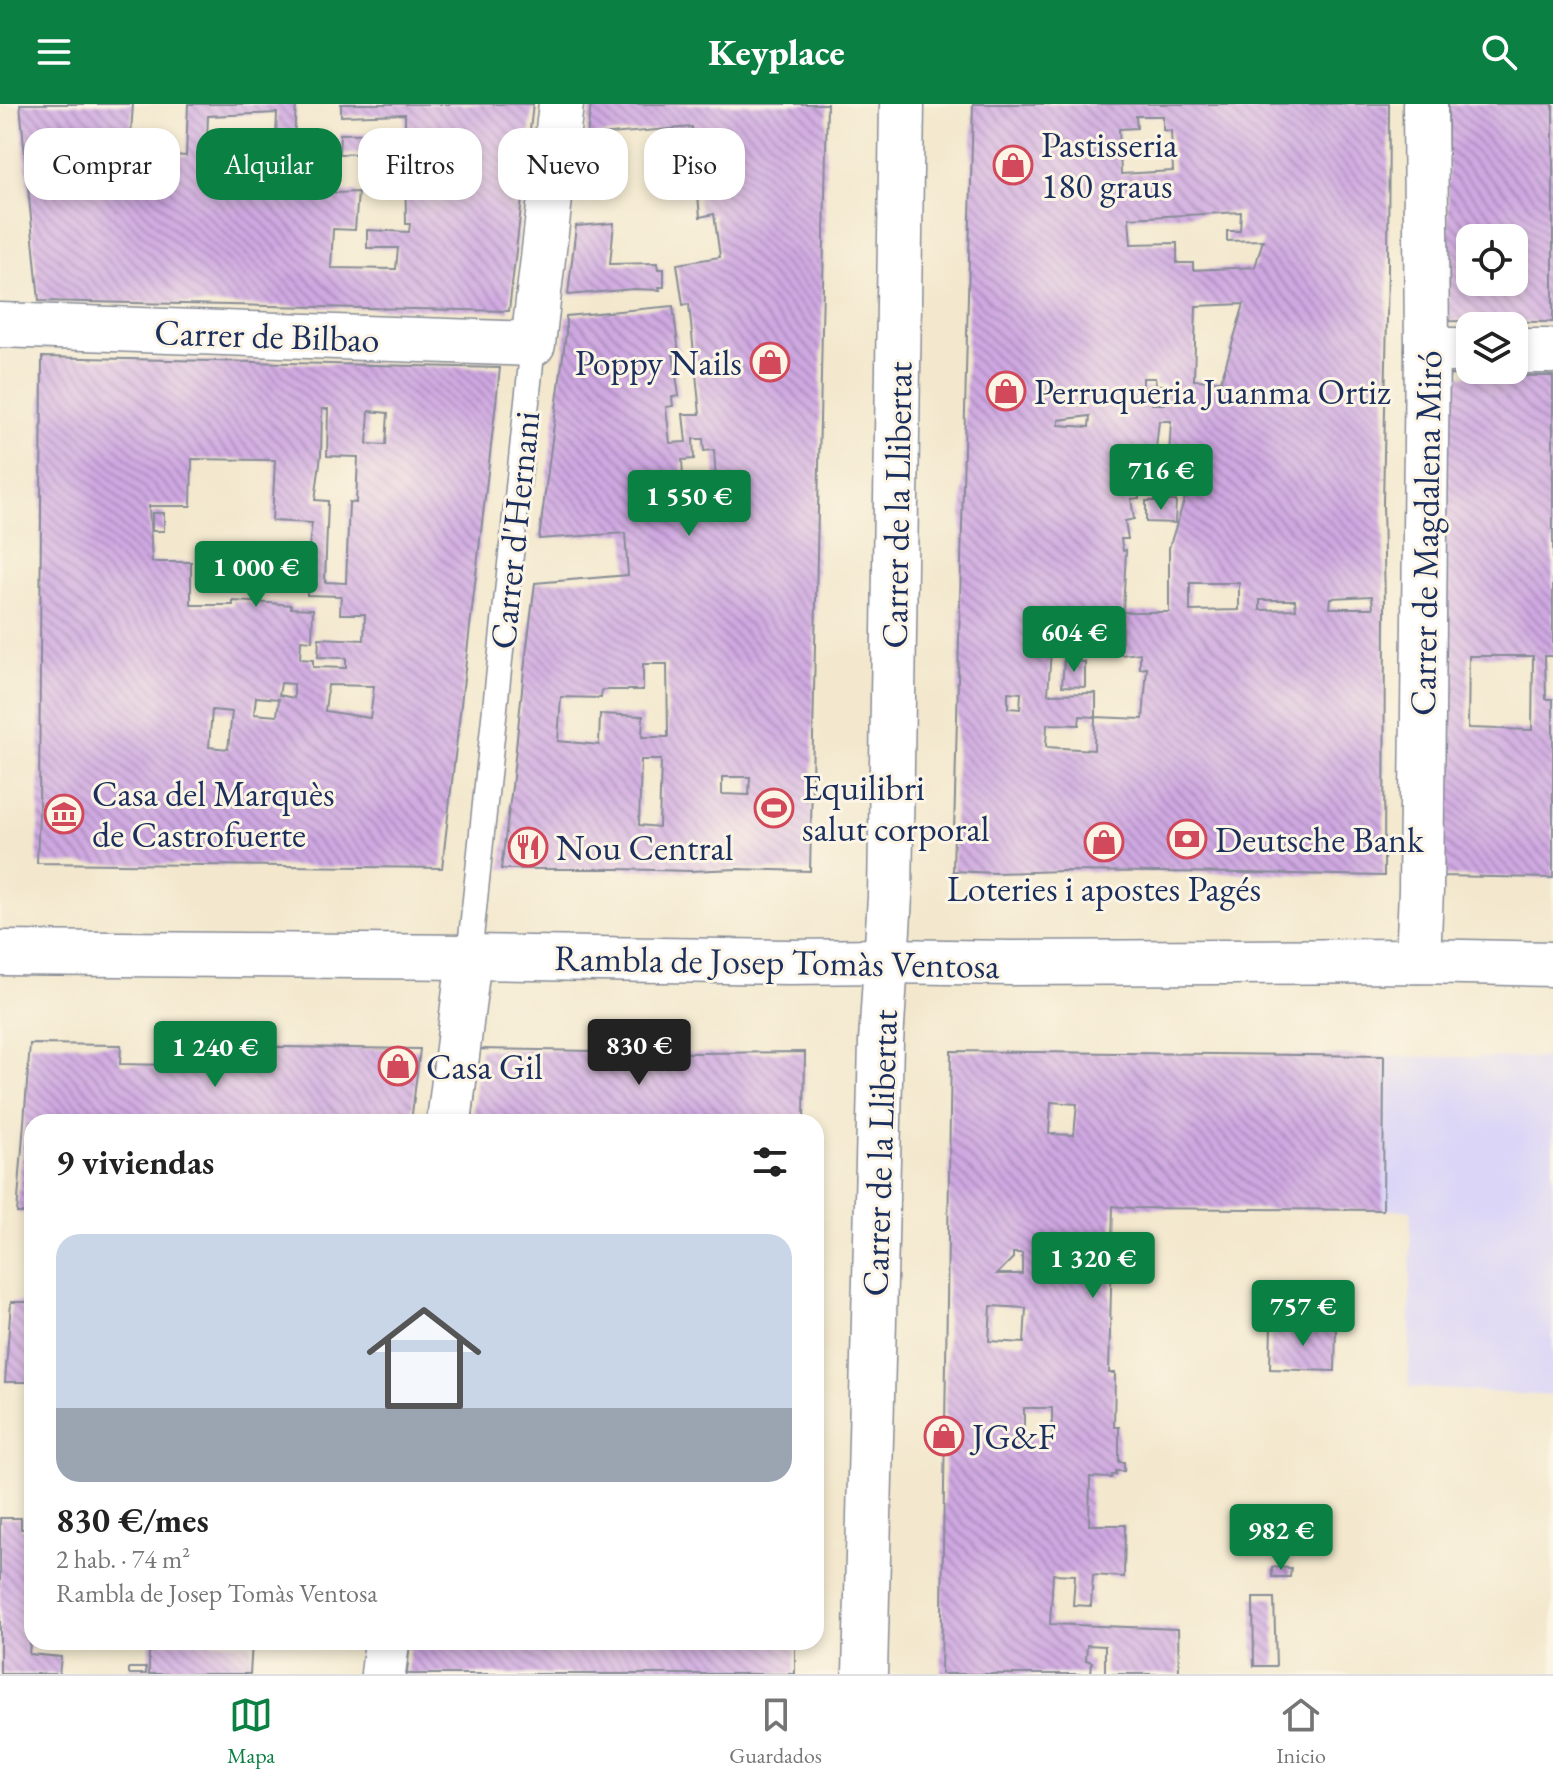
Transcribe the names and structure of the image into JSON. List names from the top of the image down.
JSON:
{
  "streets": {
    "street": [
      "Carrer de Bilbao",
      "Carrer de la Llibertat",
      "Carrer d'Hernani",
      "Carrer de Magdalena Miró",
      "Rambla de Josep Tomàs Ventosa"
    ]
  },
  "crossings": [
    ["Carrer de Bilbao", "Carrer d'Hernani"],
    ["Carrer de la Llibertat", "Rambla de Josep Tomàs Ventosa"],
    ["Carrer d'Hernani", "Rambla de Josep Tomàs Ventosa"],
    ["Carrer de Magdalena Miró", "Rambla de Josep Tomàs Ventosa"]
  ],
  "places": {
    "shop": [
      "Pastisseria 180 graus",
      "Poppy Nails",
      "Perruqueria Juanma Ortiz",
      "Loteries i apostes Pagés",
      "Casa Gil",
      "JG&F"
    ],
    "sports": ["Equilibri salut corporal"],
    "museum": ["Casa del Marquès de Castrofuerte"],
    "bank": ["Deutsche Bank"],
    "restaurant": ["Nou Central"]
  },
  "page": {
    "header": "Keyplace",
    "chip": [
      "Comprar",
      "Alquilar",
      "Filtros",
      "Nuevo",
      "Piso"
    ],
    "price": [
      "716 €",
      "1 550 €",
      "1 000 €",
      "604 €",
      "830 €",
      "1 240 €",
      "1 320 €",
      "757 €",
      "982 €"
    ],
    "heading": "9 viviendas",
    "list": [
      {
        "name": "830 €/mes",
        "note": "2 hab. · 74 m² · Rambla de Josep Tomàs Ventosa"
      }
    ],
    "tabs": ["Mapa", "Guardados", "Inicio"]
  }
}
